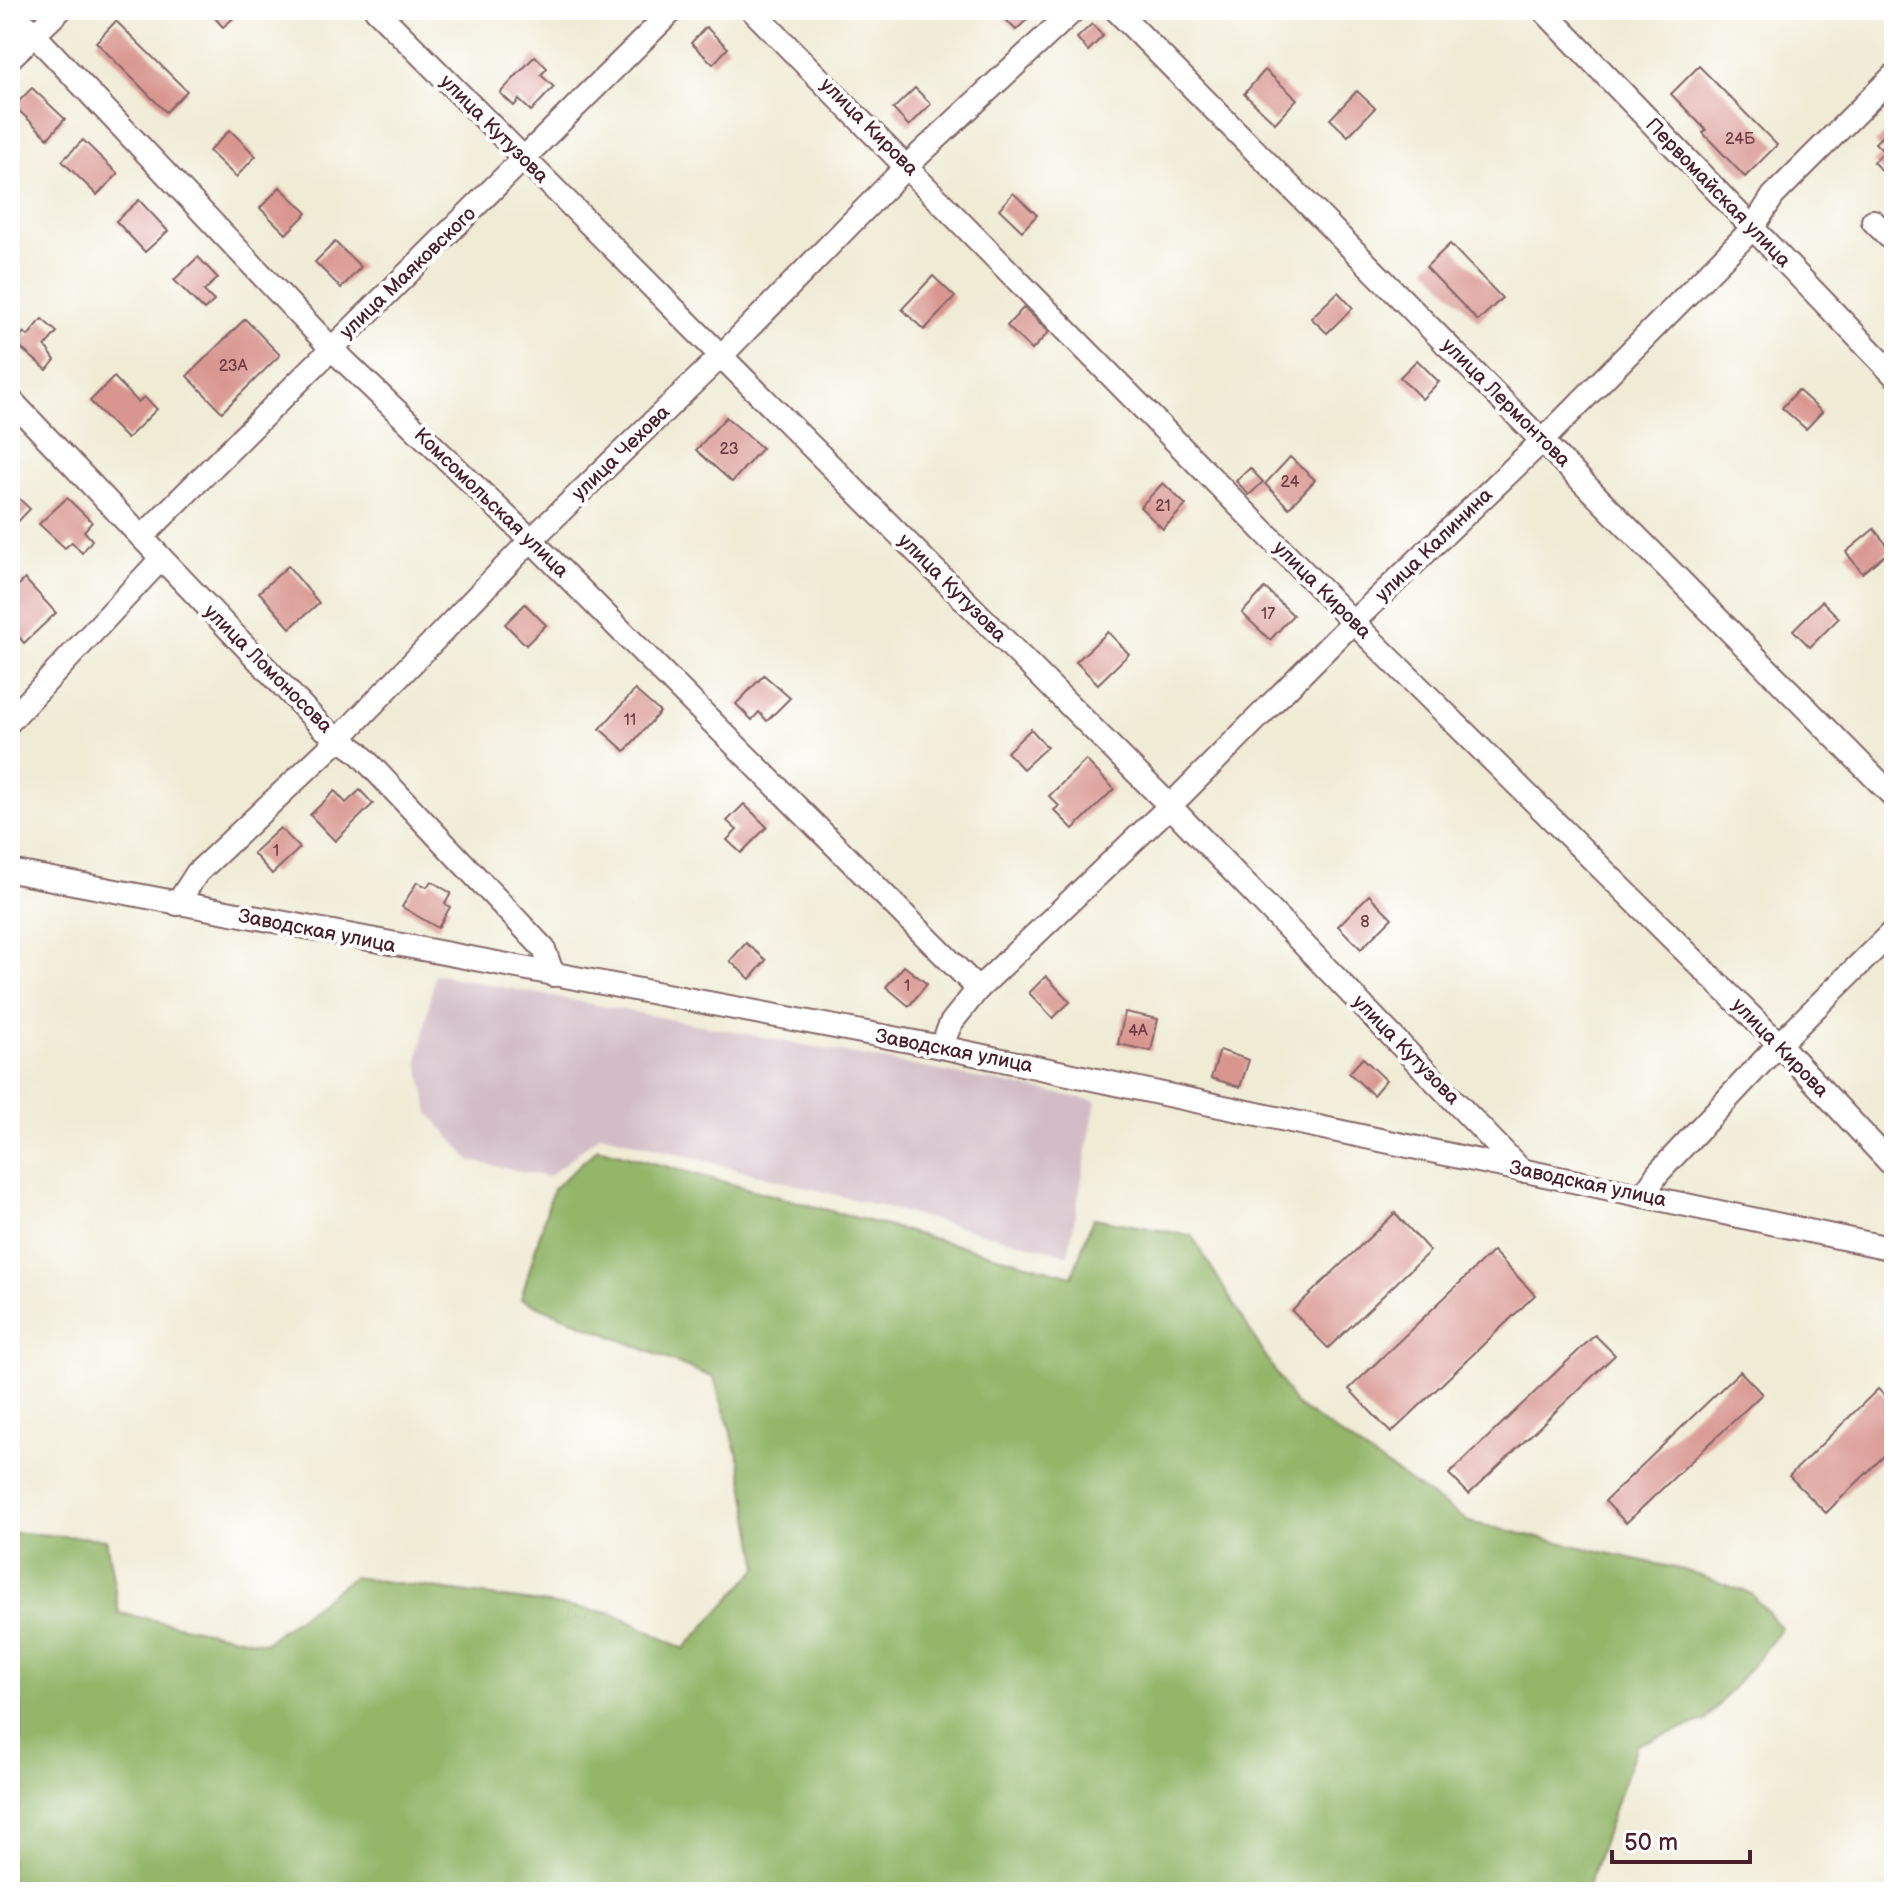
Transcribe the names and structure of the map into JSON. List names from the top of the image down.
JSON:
{
  "streets": {
    "street": [
      "улица Кирова",
      "улица Кутузова",
      "Первомайская улица",
      "улица Маяковского",
      "улица Лермонтова",
      "улица Чехова",
      "Комсомольская улица",
      "улица Калинина",
      "улица Ломоносова",
      "Заводская улица"
    ]
  },
  "crossings": [
    ["улица Кирова", "улица Чехова"],
    ["улица Кирова", "улица Калинина"],
    ["улица Кутузова", "улица Маяковского"],
    ["улица Кутузова", "улица Чехова"],
    ["улица Кутузова", "улица Калинина"],
    ["улица Кутузова", "Заводская улица"],
    ["Первомайская улица", "улица Калинина"],
    ["улица Маяковского", "Комсомольская улица"],
    ["улица Маяковского", "улица Ломоносова"],
    ["улица Лермонтова", "улица Калинина"],
    ["улица Чехова", "Комсомольская улица"],
    ["улица Чехова", "улица Ломоносова"],
    ["улица Чехова", "Заводская улица"],
    ["Комсомольская улица", "улица Калинина"],
    ["улица Калинина", "Заводская улица"],
    ["улица Ломоносова", "Заводская улица"]
  ],
  "house_numbers": [
    "24Б",
    "23А",
    "23",
    "24",
    "21",
    "17",
    "11",
    "1",
    "8",
    "1",
    "4А"
  ],
  "scale_bar": "50 m"
}
